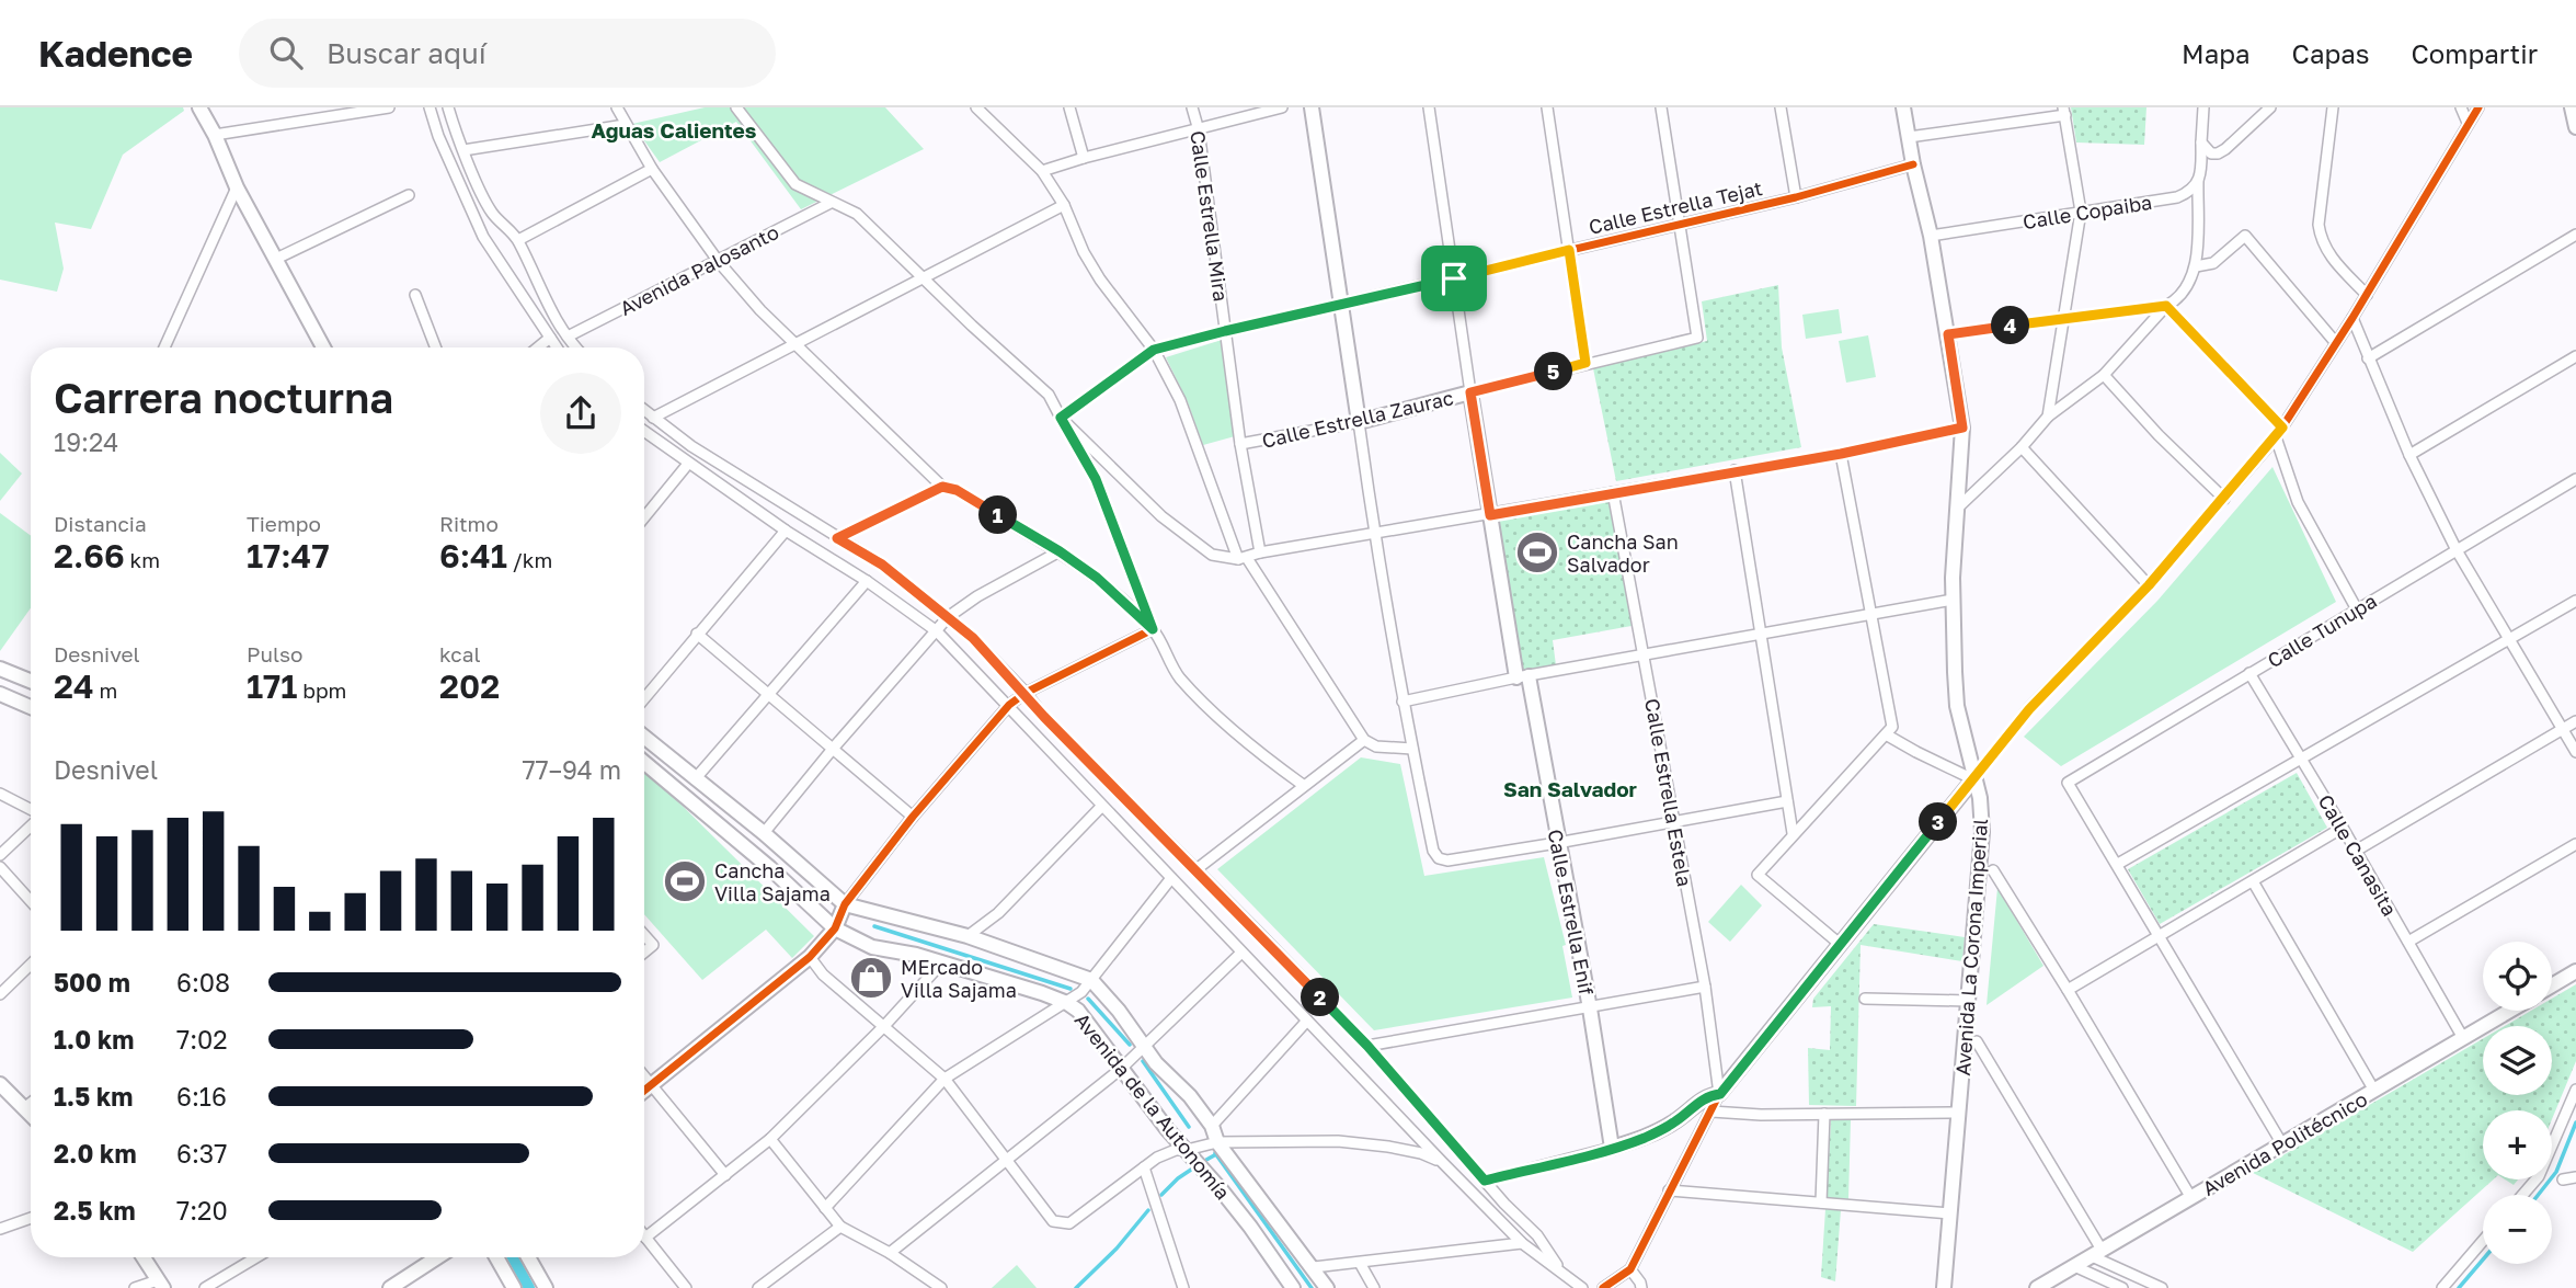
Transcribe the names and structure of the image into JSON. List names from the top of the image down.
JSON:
{
  "streets": {
    "street": [
      "Calle Estrella Tejat",
      "Calle Copaiba",
      "Calle Estrella Mira",
      "Avenida Palosanto",
      "Calle Estrella Zaurac",
      "Calle Tunupa",
      "Calle Estrella Estela",
      "Calle Canasita",
      "Calle Estrella Enif",
      "Avenida La Corona Imperial",
      "Avenida de la Autonomía",
      "Avenida Politécnico"
    ]
  },
  "crossings": [
    ["Calle Estrella Tejat", "Calle Estrella Mira"],
    ["Calle Estrella Tejat", "Calle Estrella Zaurac"],
    ["Calle Estrella Tejat", "Avenida La Corona Imperial"],
    ["Calle Copaiba", "Avenida La Corona Imperial"],
    ["Calle Estrella Mira", "Calle Estrella Zaurac"],
    ["Calle Estrella Zaurac", "Calle Estrella Enif"],
    ["Calle Tunupa", "Calle Canasita"],
    ["Calle Canasita", "Avenida Politécnico"]
  ],
  "districts": ["Aguas Calientes", "San Salvador"],
  "places": {
    "sports": ["Cancha San Salvador", "Cancha Villa Sajama"],
    "shop": ["MErcado Villa Sajama"]
  },
  "page": {
    "header": "Kadence",
    "search": "Buscar aquí",
    "nav": ["Mapa", "Capas", "Compartir"],
    "pins": [
      "4",
      "5",
      "1",
      "3",
      "2"
    ],
    "heading": ["Carrera nocturna", "19:24"],
    "stats": [
      ["Distancia", "2.66 km"],
      ["Tiempo", "17:47"],
      ["Ritmo", "6:41 /km"],
      ["Desnivel", "24 m"],
      ["Pulso", "171 bpm"],
      ["kcal", "202"]
    ],
    "chart": ["Desnivel", "77–94 m"],
    "map_buttons": ["+", "−"],
    "list": [
      {
        "name": "500 m",
        "note": "6:08"
      },
      {
        "name": "1.0 km",
        "note": "7:02"
      },
      {
        "name": "1.5 km",
        "note": "6:16"
      },
      {
        "name": "2.0 km",
        "note": "6:37"
      },
      {
        "name": "2.5 km",
        "note": "7:20"
      }
    ]
  }
}
